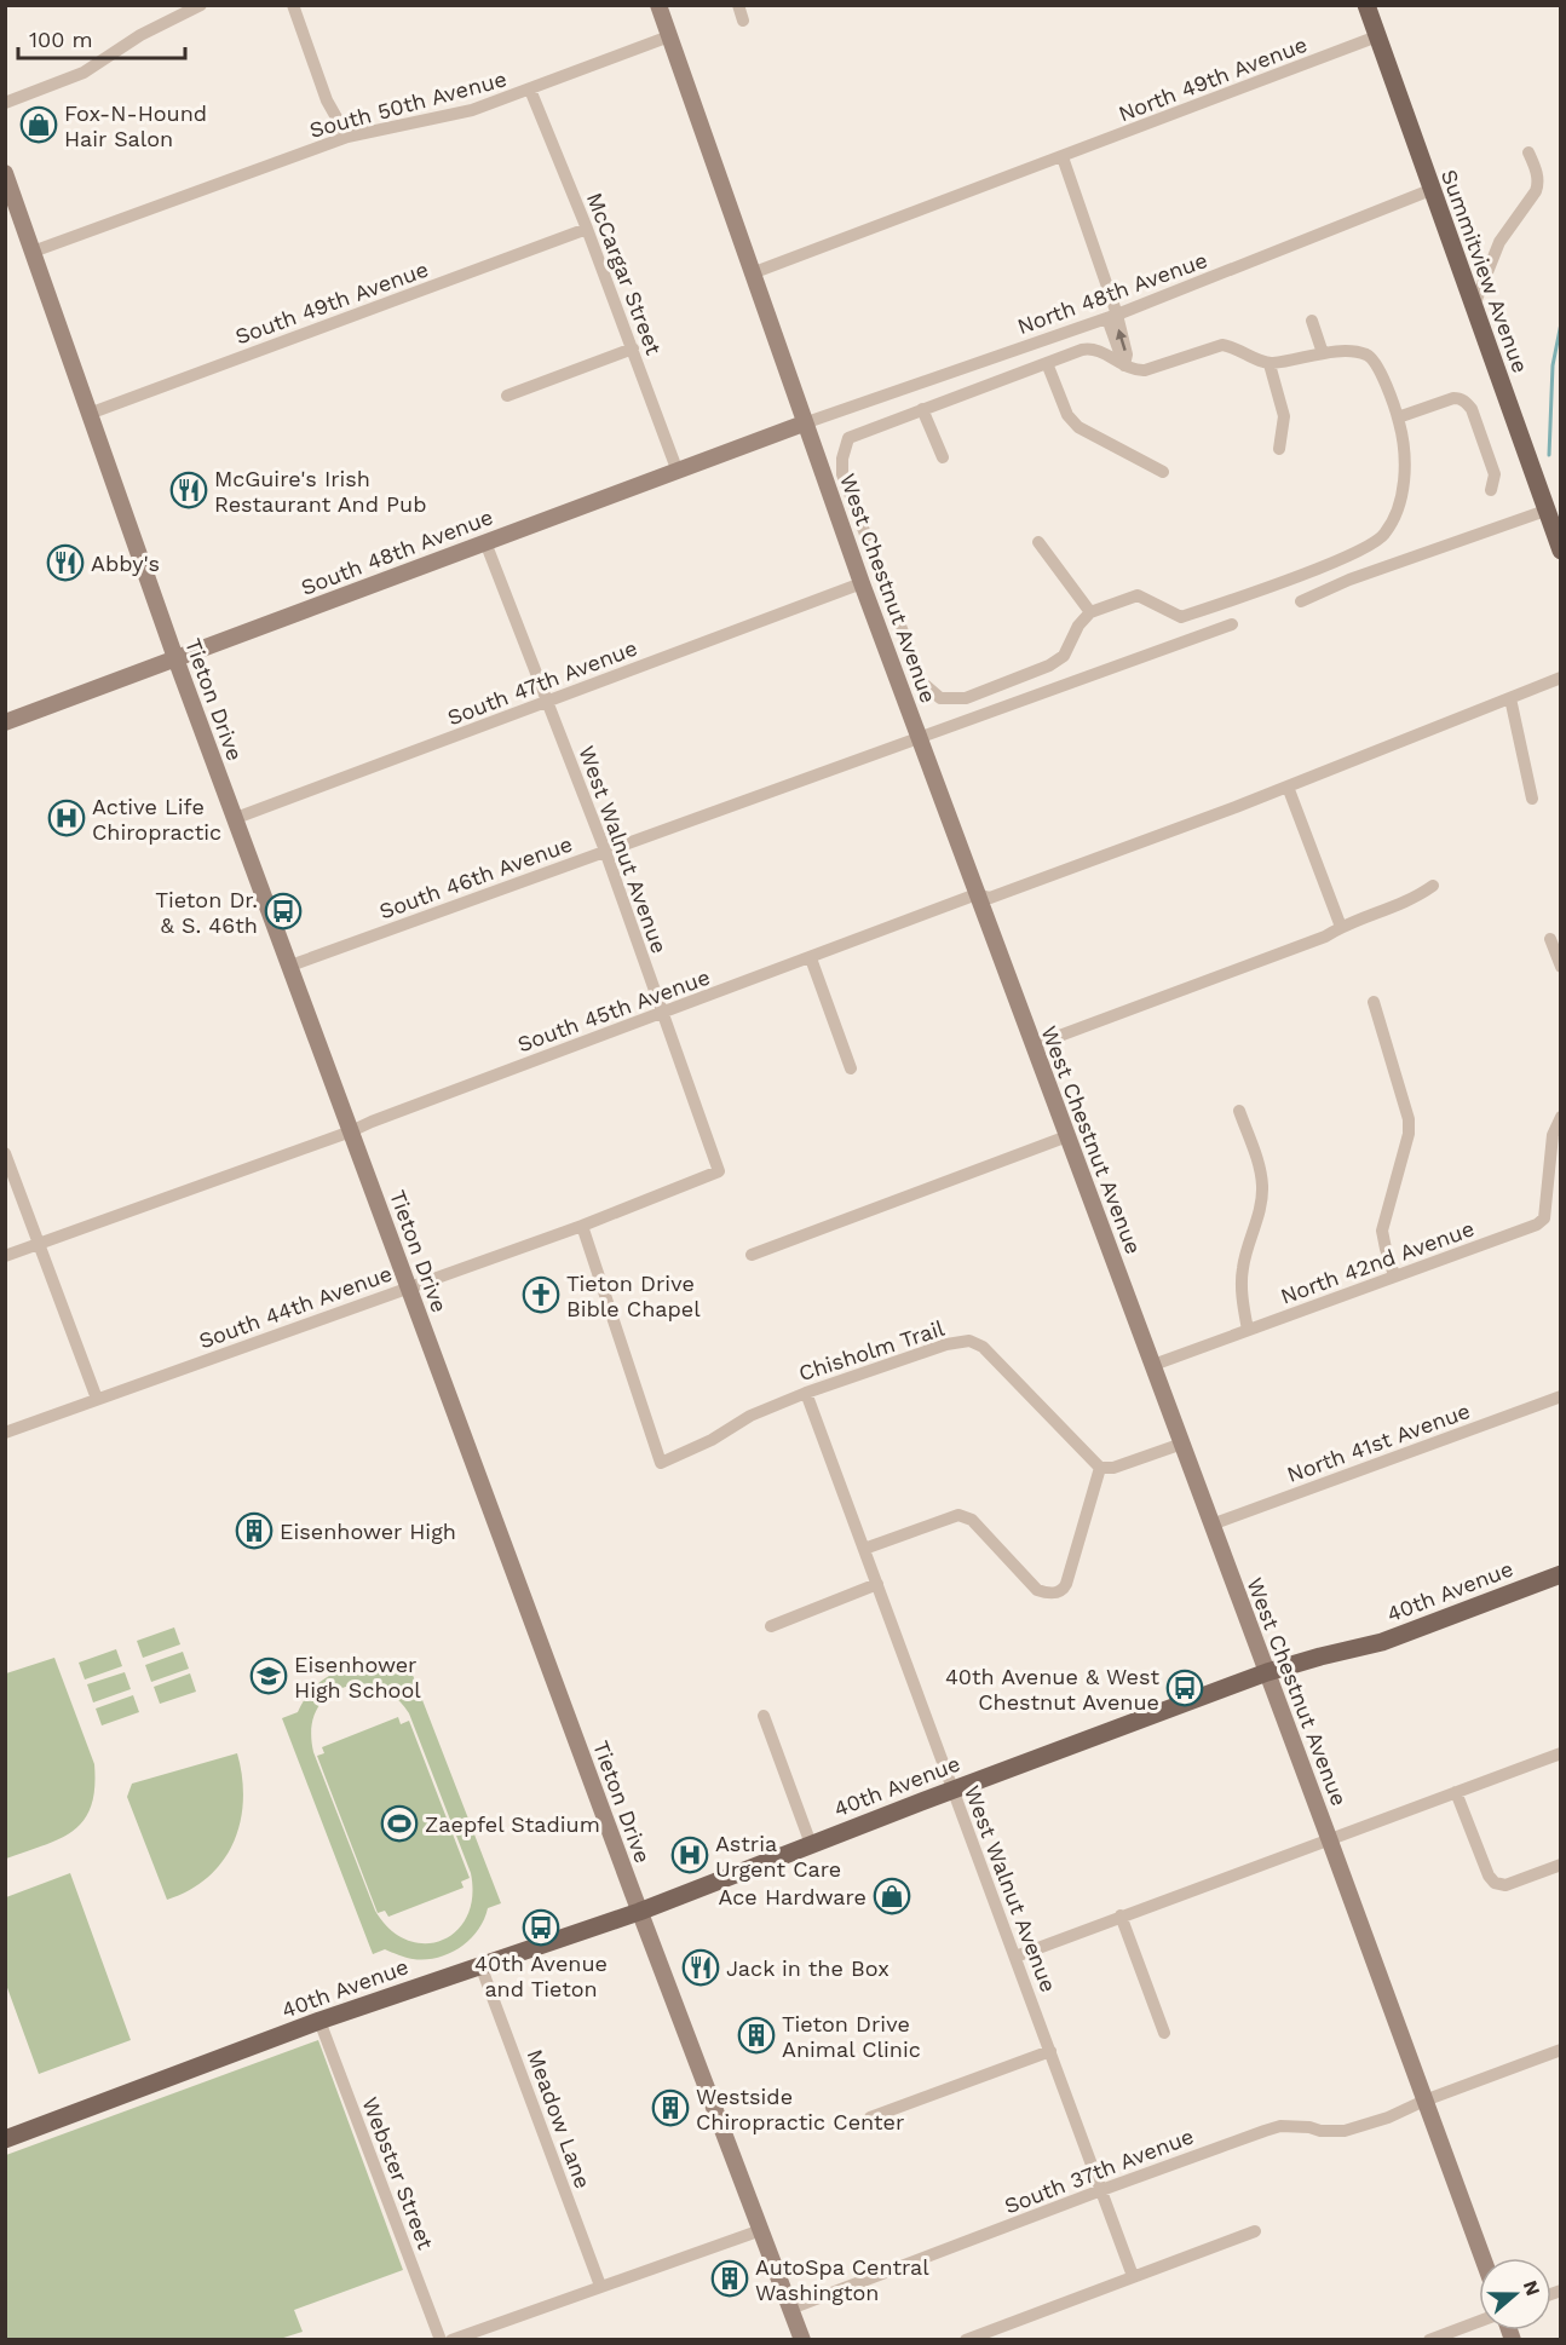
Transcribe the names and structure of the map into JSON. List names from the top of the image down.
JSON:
{
  "streets": {
    "main road": ["Summitview Avenue", "40th Avenue"],
    "street": [
      "North 49th Avenue",
      "South 50th Avenue",
      "McCargar Street",
      "North 48th Avenue",
      "South 49th Avenue",
      "South 48th Avenue",
      "West Chestnut Avenue",
      "South 47th Avenue",
      "Tieton Drive",
      "West Walnut Avenue",
      "South 46th Avenue",
      "South 45th Avenue",
      "North 42nd Avenue",
      "South 44th Avenue",
      "Chisholm Trail",
      "North 41st Avenue",
      "Meadow Lane",
      "South 37th Avenue",
      "Webster Street"
    ]
  },
  "crossings": [
    ["North 49th Avenue", "Summitview Avenue"],
    ["North 49th Avenue", "West Chestnut Avenue"],
    ["South 50th Avenue", "McCargar Street"],
    ["South 50th Avenue", "West Chestnut Avenue"],
    ["South 50th Avenue", "Tieton Drive"],
    ["Summitview Avenue", "North 48th Avenue"],
    ["McCargar Street", "South 49th Avenue"],
    ["McCargar Street", "South 48th Avenue"],
    ["North 48th Avenue", "South 48th Avenue"],
    ["North 48th Avenue", "West Chestnut Avenue"],
    ["South 49th Avenue", "Tieton Drive"],
    ["South 48th Avenue", "West Chestnut Avenue"],
    ["South 48th Avenue", "Tieton Drive"],
    ["South 48th Avenue", "West Walnut Avenue"],
    ["West Chestnut Avenue", "South 47th Avenue"],
    ["West Chestnut Avenue", "South 46th Avenue"],
    ["West Chestnut Avenue", "South 45th Avenue"],
    ["West Chestnut Avenue", "North 42nd Avenue"],
    ["West Chestnut Avenue", "North 41st Avenue"],
    ["West Chestnut Avenue", "40th Avenue"],
    ["West Chestnut Avenue", "South 37th Avenue"],
    ["South 47th Avenue", "Tieton Drive"],
    ["South 47th Avenue", "West Walnut Avenue"],
    ["Tieton Drive", "South 46th Avenue"],
    ["Tieton Drive", "South 45th Avenue"],
    ["Tieton Drive", "South 44th Avenue"],
    ["Tieton Drive", "40th Avenue"],
    ["Tieton Drive", "South 37th Avenue"],
    ["West Walnut Avenue", "South 46th Avenue"],
    ["West Walnut Avenue", "South 45th Avenue"],
    ["West Walnut Avenue", "South 44th Avenue"],
    ["West Walnut Avenue", "Chisholm Trail"],
    ["West Walnut Avenue", "40th Avenue"],
    ["West Walnut Avenue", "South 37th Avenue"],
    ["South 44th Avenue", "Chisholm Trail"],
    ["40th Avenue", "Meadow Lane"],
    ["40th Avenue", "Webster Street"]
  ],
  "places": {
    "shop": ["Fox-N-Hound Hair Salon", "Ace Hardware"],
    "restaurant": ["McGuire's Irish Restaurant And Pub", "Abby's", "Jack in the Box"],
    "hospital": ["Active Life Chiropractic", "Astria Urgent Care"],
    "bus stop": ["Tieton Dr. & S. 46th", "40th Avenue & West Chestnut Avenue", "40th Avenue and Tieton"],
    "church": ["Tieton Drive Bible Chapel"],
    "building": [
      "Eisenhower High",
      "Tieton Drive Animal Clinic",
      "Westside Chiropractic Center",
      "AutoSpa Central Washington"
    ],
    "school or university": ["Eisenhower High School"],
    "sports": ["Zaepfel Stadium"]
  },
  "scale_bar": "100 m",
  "north": "right"
}
